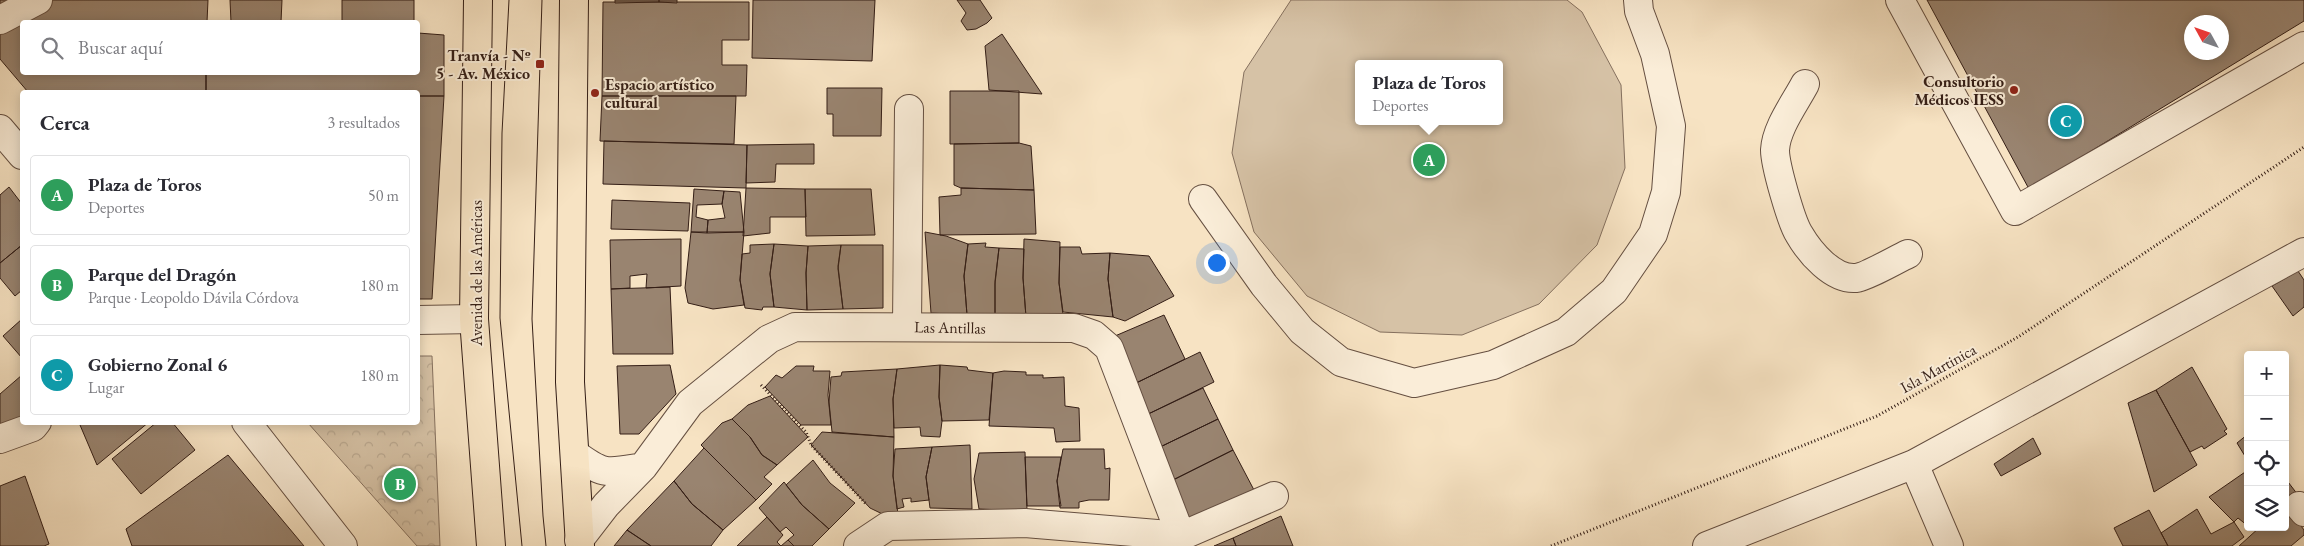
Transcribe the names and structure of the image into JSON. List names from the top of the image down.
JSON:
{
  "streets": {
    "main road": ["Avenida de las Américas"],
    "street": ["Las Antillas"],
    "path": ["Isla Martinica"]
  },
  "places": {
    "transit": ["Tranvía - Nº 5 - Av. México"],
    "other": ["Consultorio Médicos IESS", "Espacio artístico cultural"]
  },
  "north": "top left",
  "page": {
    "search": "Buscar aquí",
    "popup": ["Plaza de Toros", "Deportes"],
    "heading": ["Cerca", "3 resultados"],
    "pins": ["C", "A", "B"],
    "list": [
      {
        "mark": "A",
        "name": "Plaza de Toros",
        "note": "Deportes",
        "value": "50 m"
      },
      {
        "mark": "B",
        "name": "Parque del Dragón",
        "note": "Parque · Leopoldo Dávila Córdova",
        "value": "180 m"
      },
      {
        "mark": "C",
        "name": "Gobierno Zonal 6",
        "note": "Lugar",
        "value": "180 m"
      }
    ],
    "map_buttons": ["+", "−"]
  }
}
